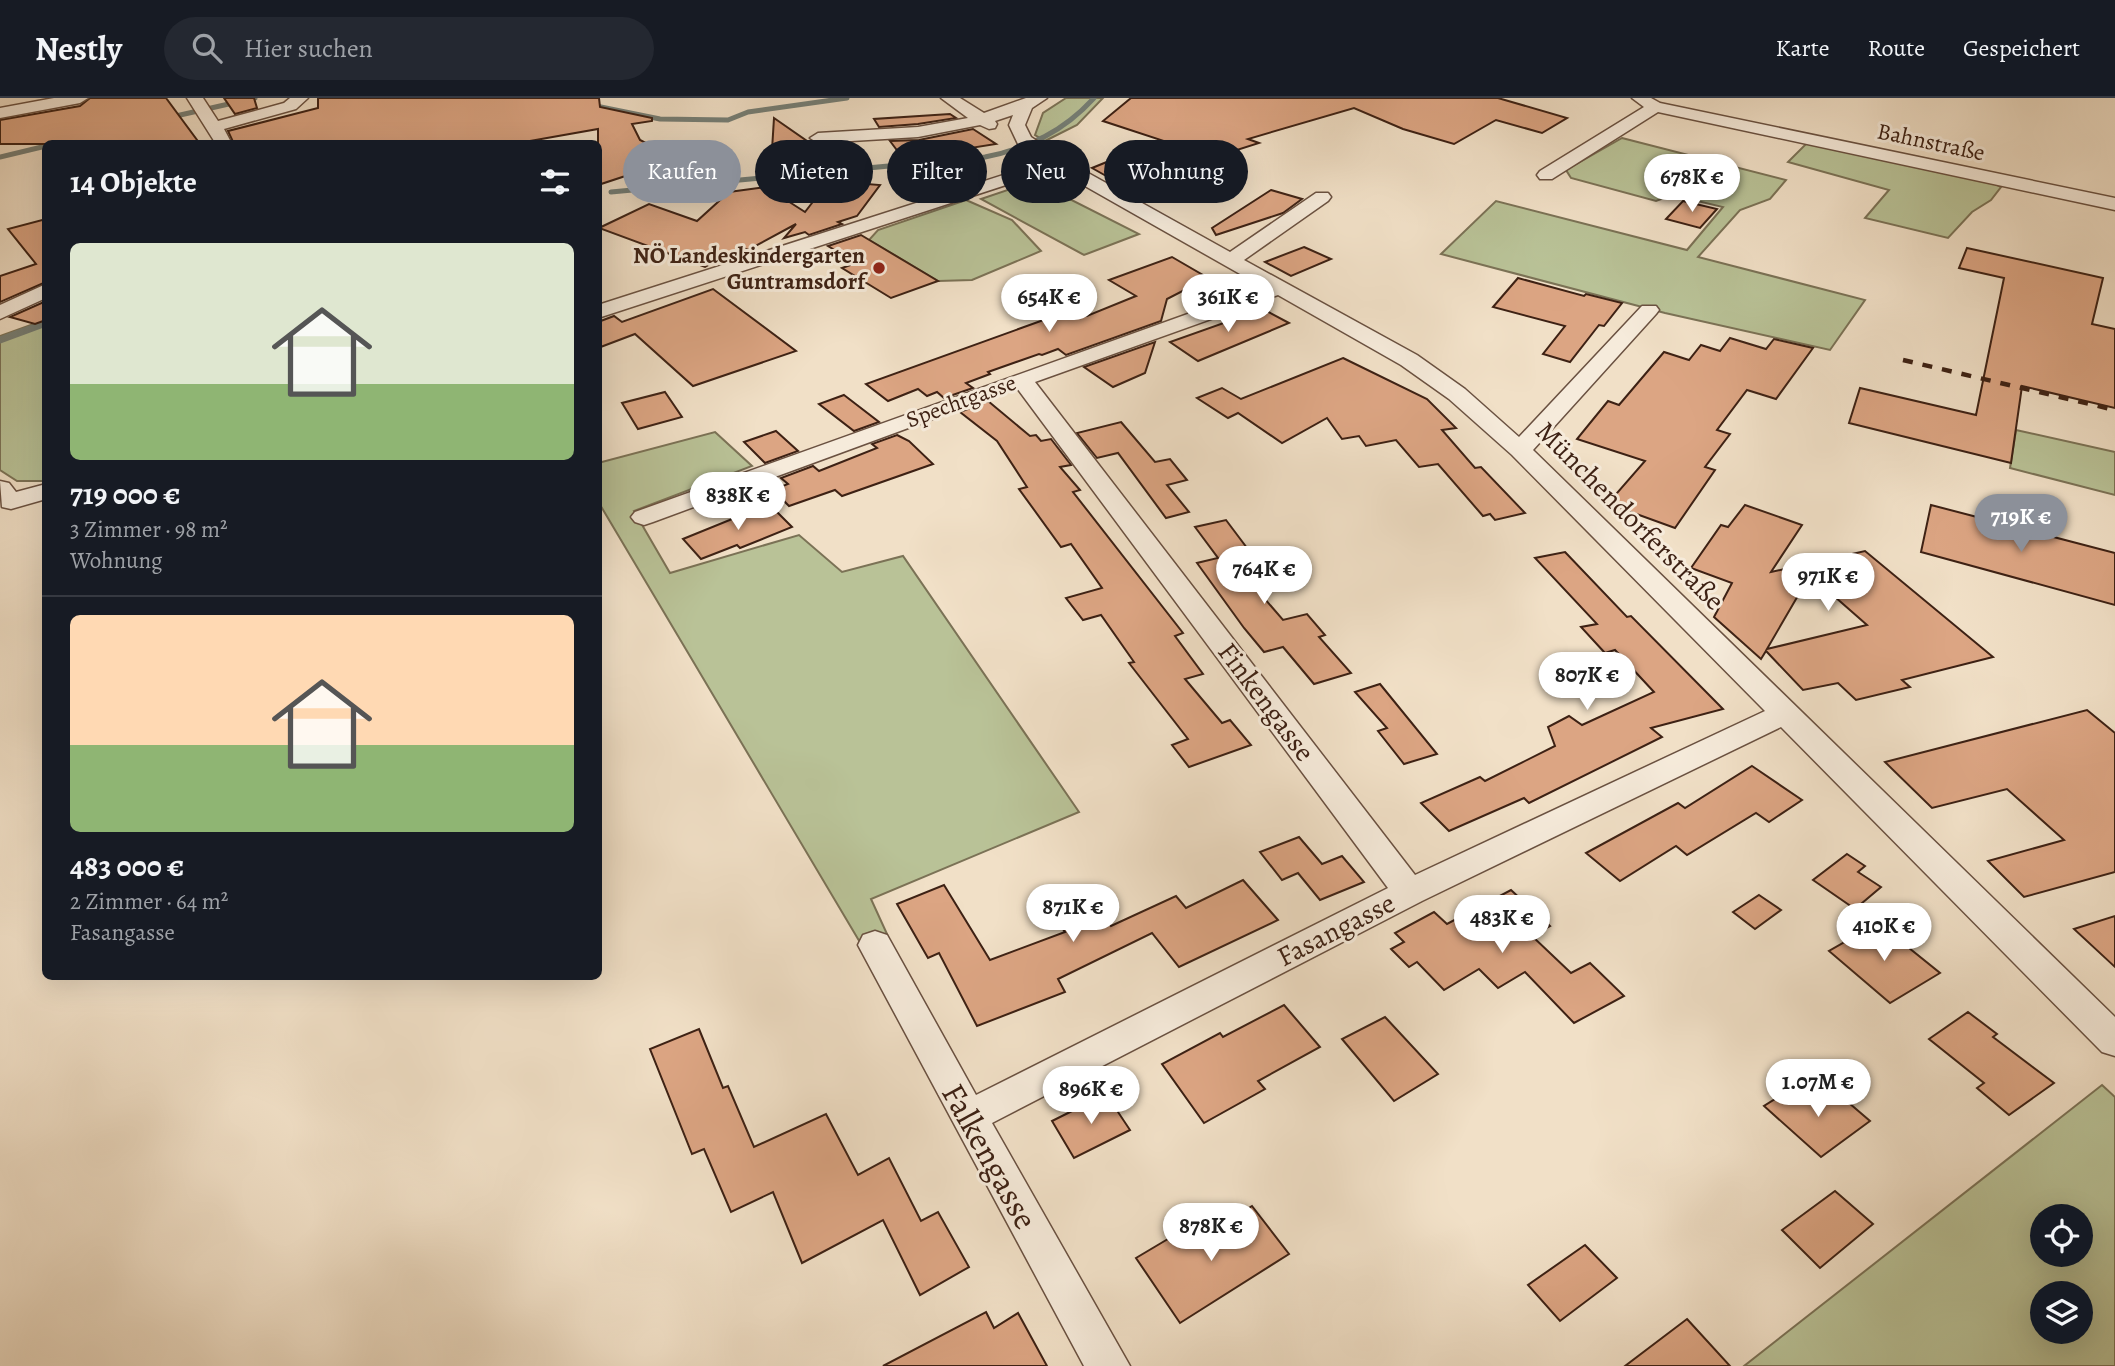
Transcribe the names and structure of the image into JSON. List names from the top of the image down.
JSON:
{
  "streets": {
    "street": [
      "Bahnstraße",
      "Spechtgasse",
      "Münchendorferstraße",
      "Finkengasse",
      "Fasangasse",
      "Falkengasse"
    ]
  },
  "crossings": [
    ["Spechtgasse", "Münchendorferstraße"],
    ["Spechtgasse", "Finkengasse"],
    ["Münchendorferstraße", "Fasangasse"],
    ["Finkengasse", "Fasangasse"],
    ["Fasangasse", "Falkengasse"]
  ],
  "places": ["NÖ Landeskindergarten Guntramsdorf"],
  "page": {
    "header": "Nestly",
    "search": "Hier suchen",
    "nav": ["Karte", "Route", "Gespeichert"],
    "chip": [
      "Kaufen",
      "Mieten",
      "Filter",
      "Neu",
      "Wohnung"
    ],
    "heading": "14 Objekte",
    "price": [
      "678K €",
      "654K €",
      "361K €",
      "838K €",
      "719K €",
      "764K €",
      "971K €",
      "807K €",
      "871K €",
      "483K €",
      "410K €",
      "1.07M €",
      "896K €",
      "878K €"
    ],
    "list": [
      {
        "name": "719 000 €",
        "note": "3 Zimmer · 98 m² · Wohnung"
      },
      {
        "name": "483 000 €",
        "note": "2 Zimmer · 64 m² · Fasangasse"
      }
    ]
  }
}
